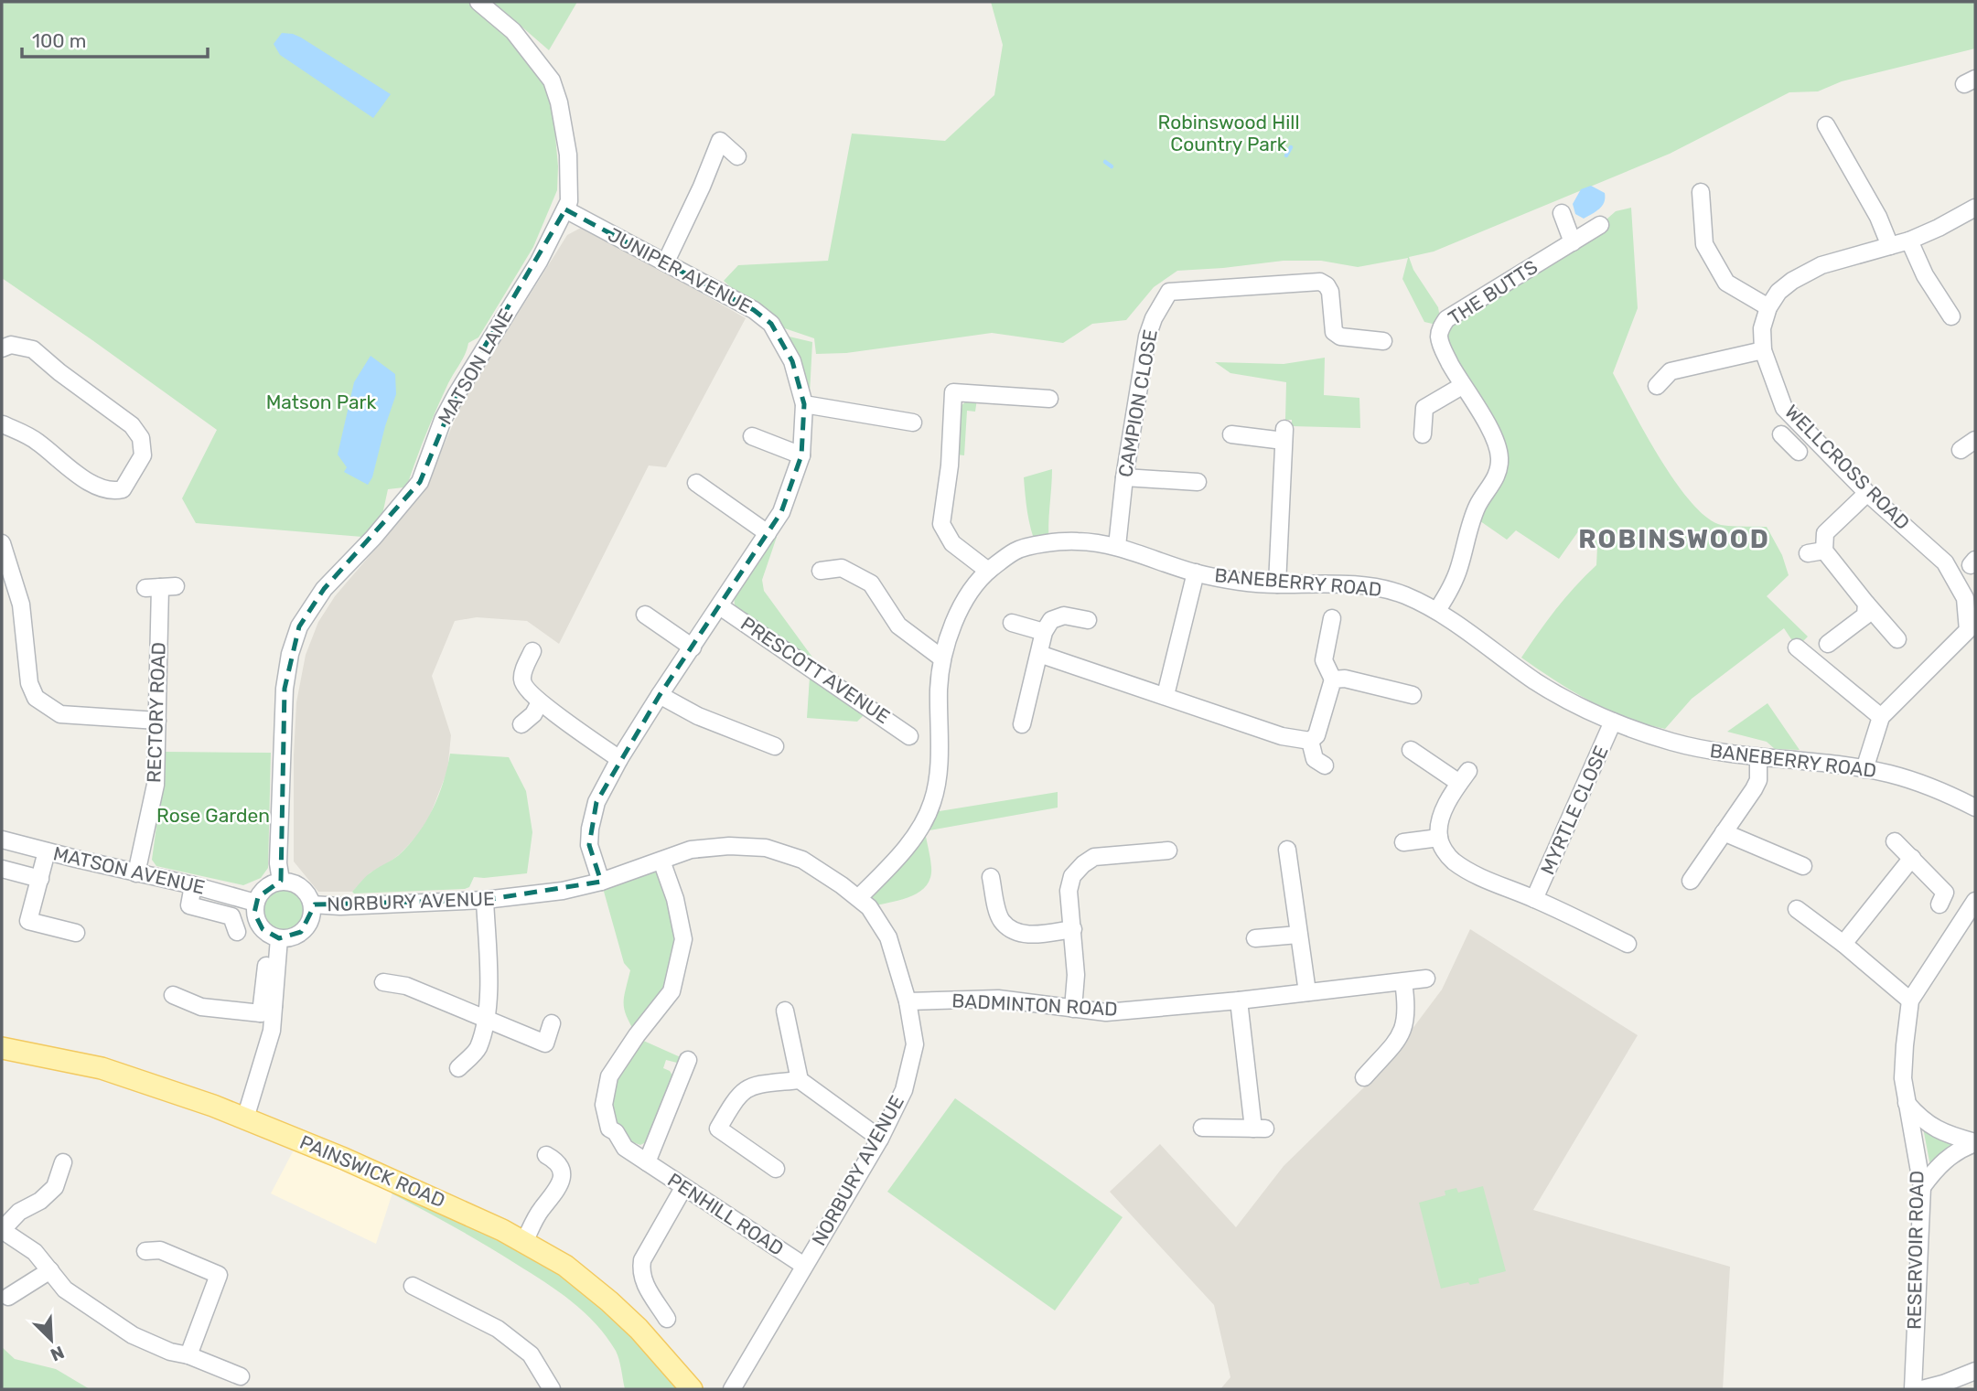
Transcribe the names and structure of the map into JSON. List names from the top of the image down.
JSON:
{
  "streets": {
    "main road": ["PAINSWICK ROAD"],
    "street": [
      "JUNIPER AVENUE",
      "THE BUTTS",
      "MATSON LANE",
      "CAMPION CLOSE",
      "WELLCROSS ROAD",
      "BANEBERRY ROAD",
      "PRESCOTT AVENUE",
      "RECTORY ROAD",
      "MYRTLE CLOSE",
      "MATSON AVENUE",
      "NORBURY AVENUE",
      "BADMINTON ROAD",
      "PENHILL ROAD",
      "RESERVOIR ROAD"
    ]
  },
  "crossings": [
    ["JUNIPER AVENUE", "MATSON LANE"],
    ["JUNIPER AVENUE", "PRESCOTT AVENUE"],
    ["JUNIPER AVENUE", "NORBURY AVENUE"],
    ["THE BUTTS", "BANEBERRY ROAD"],
    ["MATSON LANE", "MATSON AVENUE"],
    ["MATSON LANE", "NORBURY AVENUE"],
    ["CAMPION CLOSE", "BANEBERRY ROAD"],
    ["WELLCROSS ROAD", "BANEBERRY ROAD"],
    ["BANEBERRY ROAD", "MYRTLE CLOSE"],
    ["BANEBERRY ROAD", "NORBURY AVENUE"],
    ["RECTORY ROAD", "MATSON AVENUE"],
    ["MATSON AVENUE", "NORBURY AVENUE"],
    ["NORBURY AVENUE", "BADMINTON ROAD"],
    ["NORBURY AVENUE", "PENHILL ROAD"]
  ],
  "districts": ["ROBINSWOOD"],
  "parks": ["Robinswood Hill Country Park", "Matson Park", "Rose Garden"],
  "scale_bar": "100 m",
  "north": "bottom right"
}
